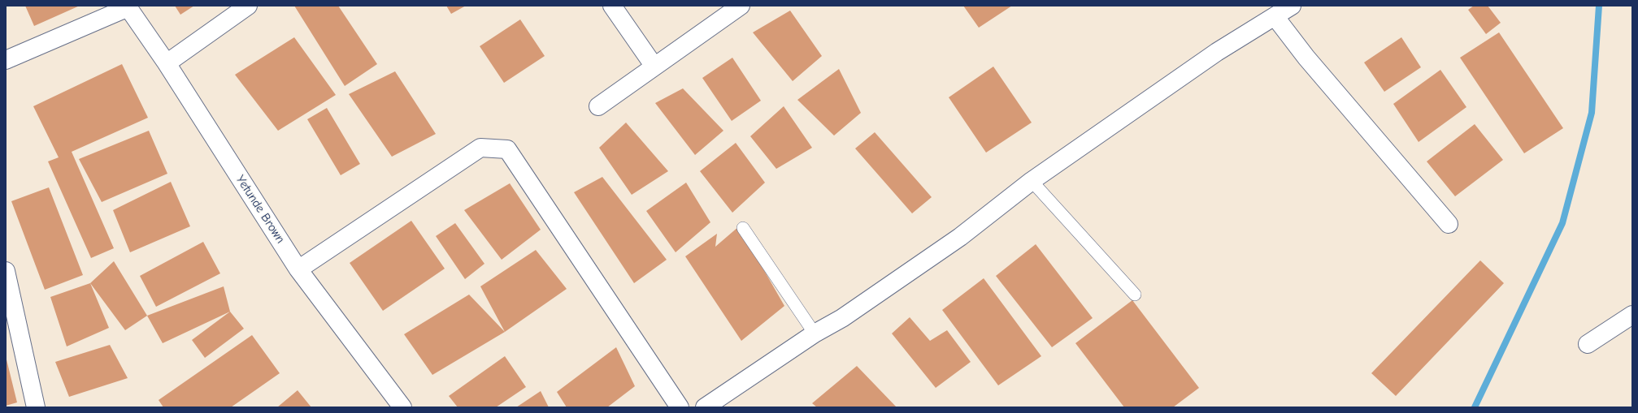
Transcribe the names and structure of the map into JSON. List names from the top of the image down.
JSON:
{
  "streets": {
    "street": ["Yetunde Brown"]
  }
}
